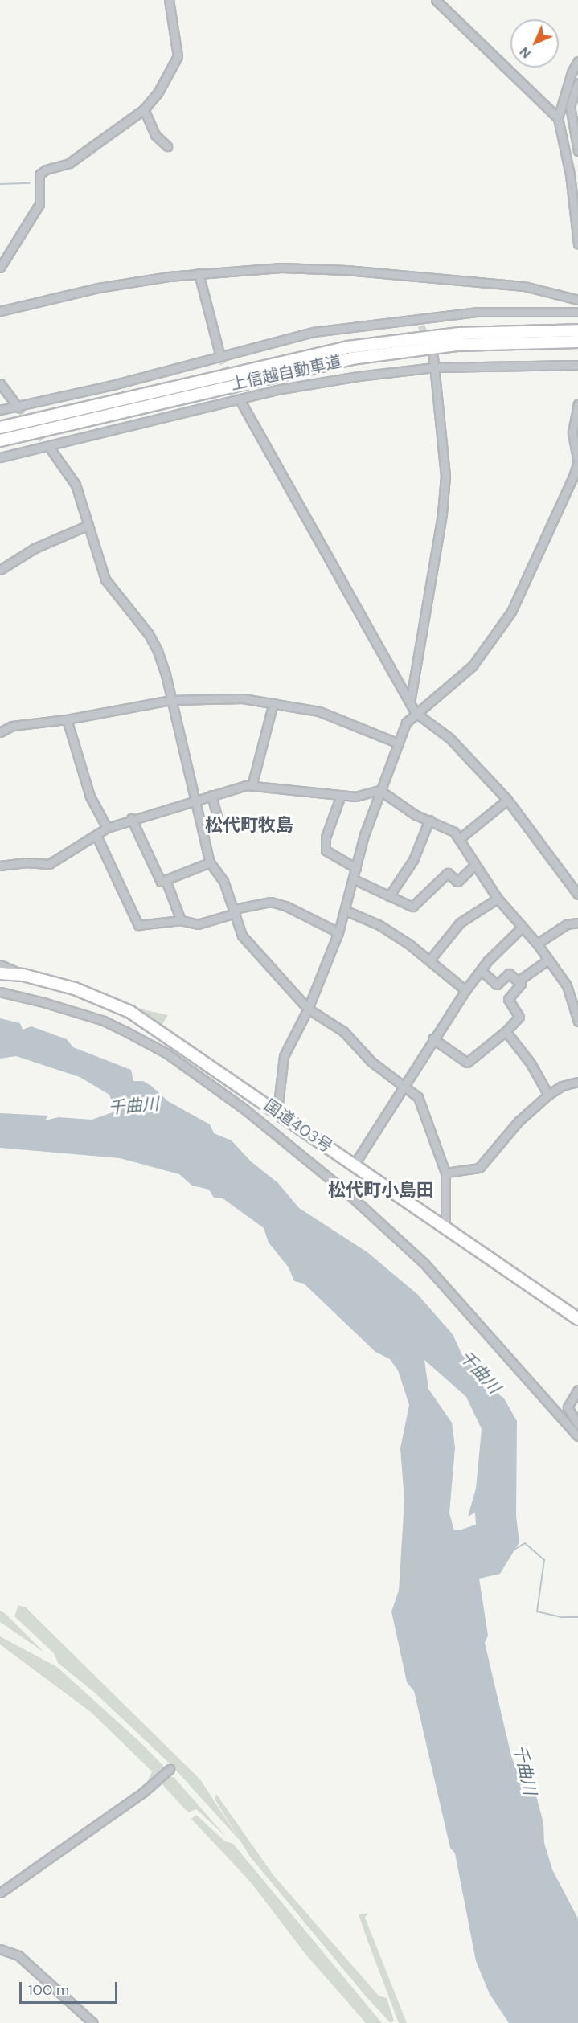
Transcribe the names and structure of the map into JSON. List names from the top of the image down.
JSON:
{
  "streets": {
    "highway": ["上信越自動車道", "国道403号"]
  },
  "districts": ["松代町牧島", "松代町小島田"],
  "water": ["千曲川"],
  "scale_bar": "100 m",
  "north": "bottom left"
}
